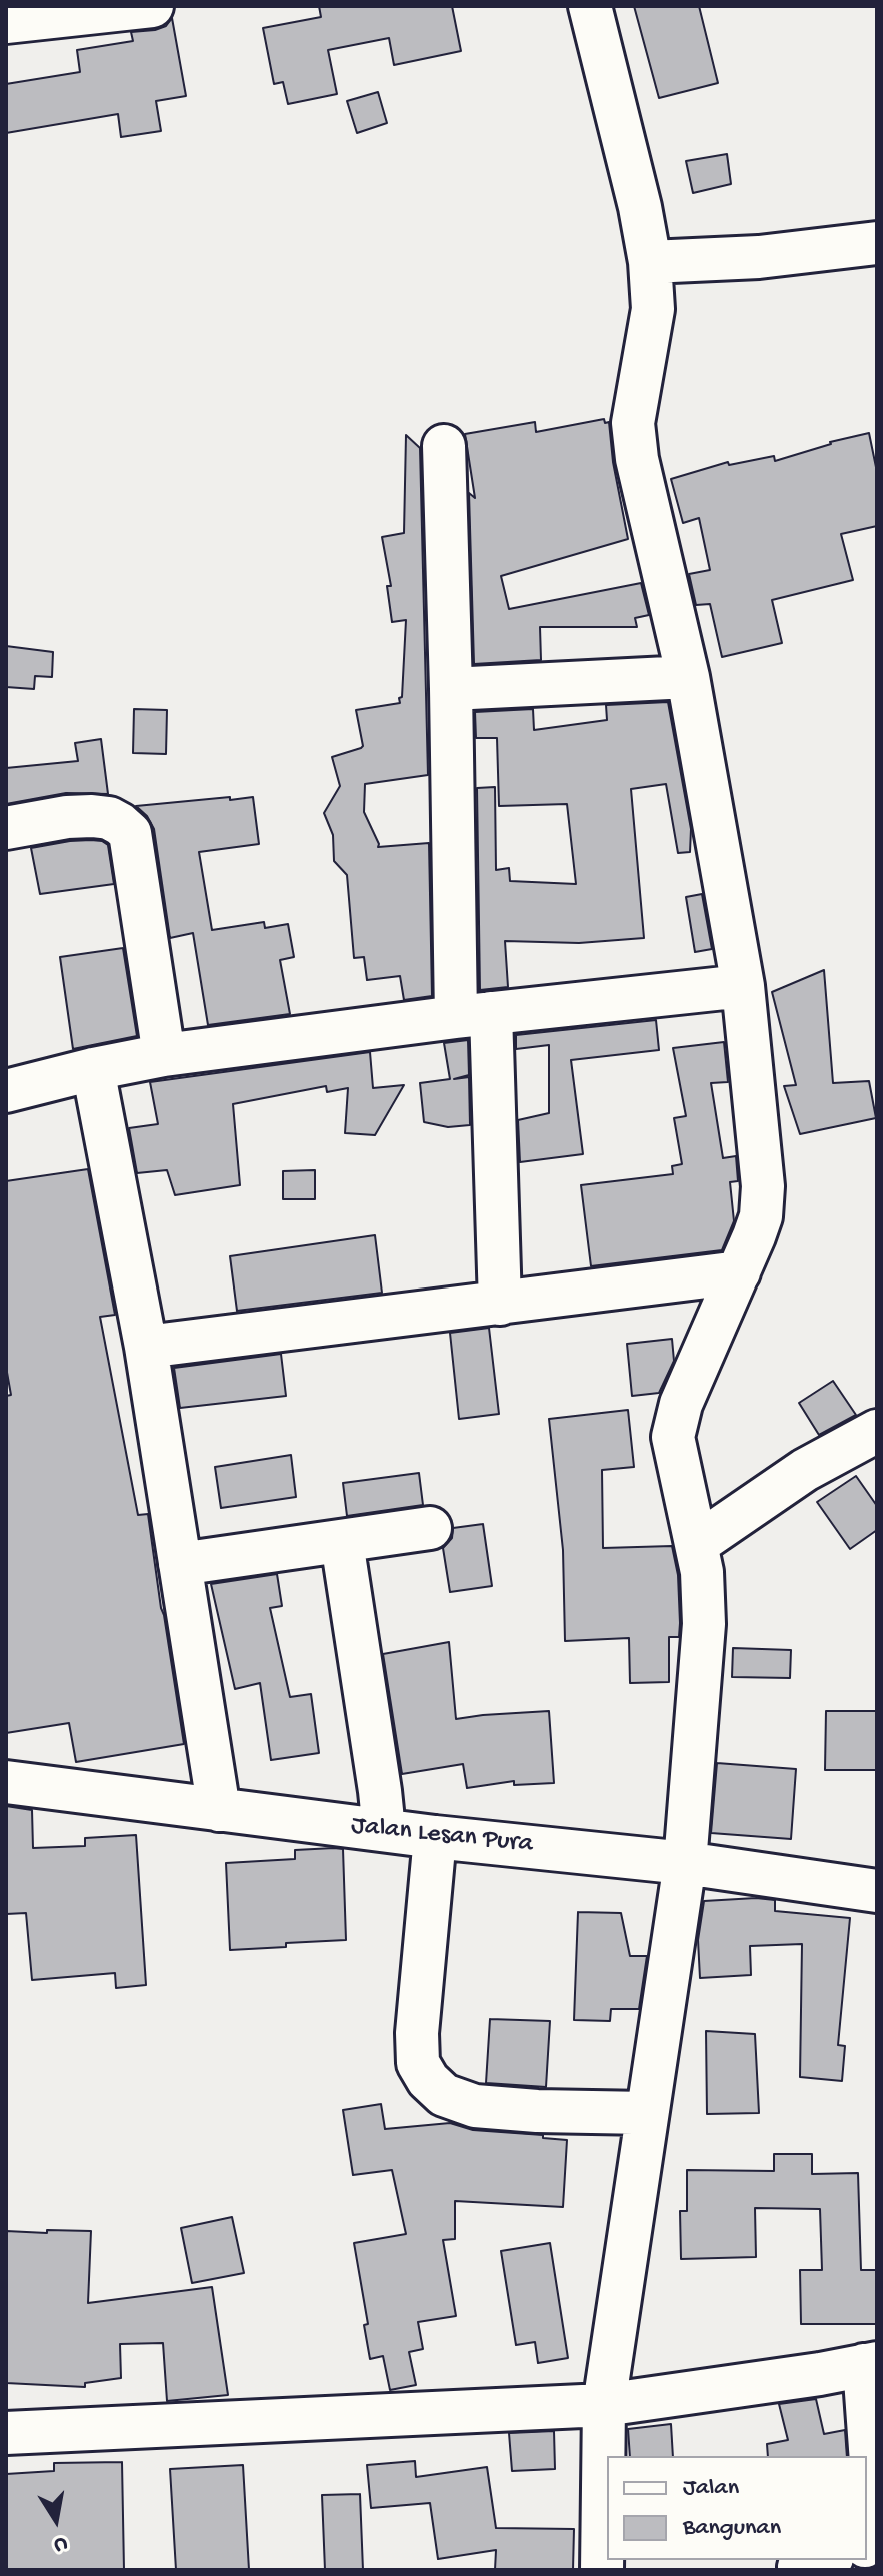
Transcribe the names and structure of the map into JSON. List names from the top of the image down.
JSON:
{
  "streets": {
    "street": ["Jalan Lesan Pura"]
  },
  "legend": ["Jalan", "Bangunan"],
  "north": "bottom"
}
